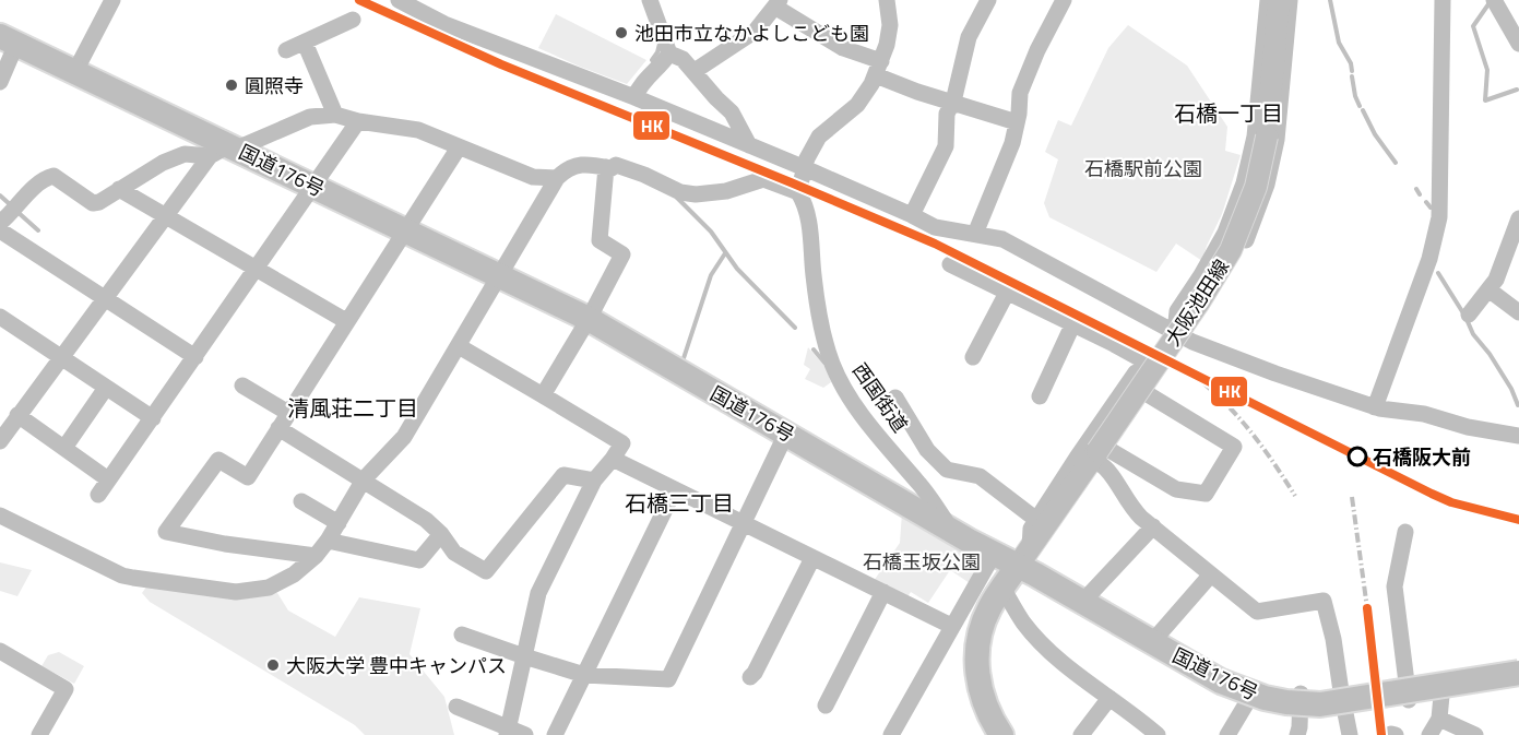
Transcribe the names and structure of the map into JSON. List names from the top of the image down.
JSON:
{
  "streets": {
    "highway": ["国道176号"],
    "main road": ["大阪池田線"],
    "street": ["西国街道"]
  },
  "crossings": [
    ["国道176号", "大阪池田線"],
    ["国道176号", "西国街道"]
  ],
  "districts": ["石橋一丁目", "清風荘二丁目", "石橋三丁目"],
  "parks": ["石橋駅前公園", "石橋玉坂公園"],
  "places": [
    "池田市立なかよしこども園",
    "圓照寺",
    "石橋阪大前",
    "大阪大学 豊中キャンパス"
  ],
  "lines": ["transit line HK"]
}
